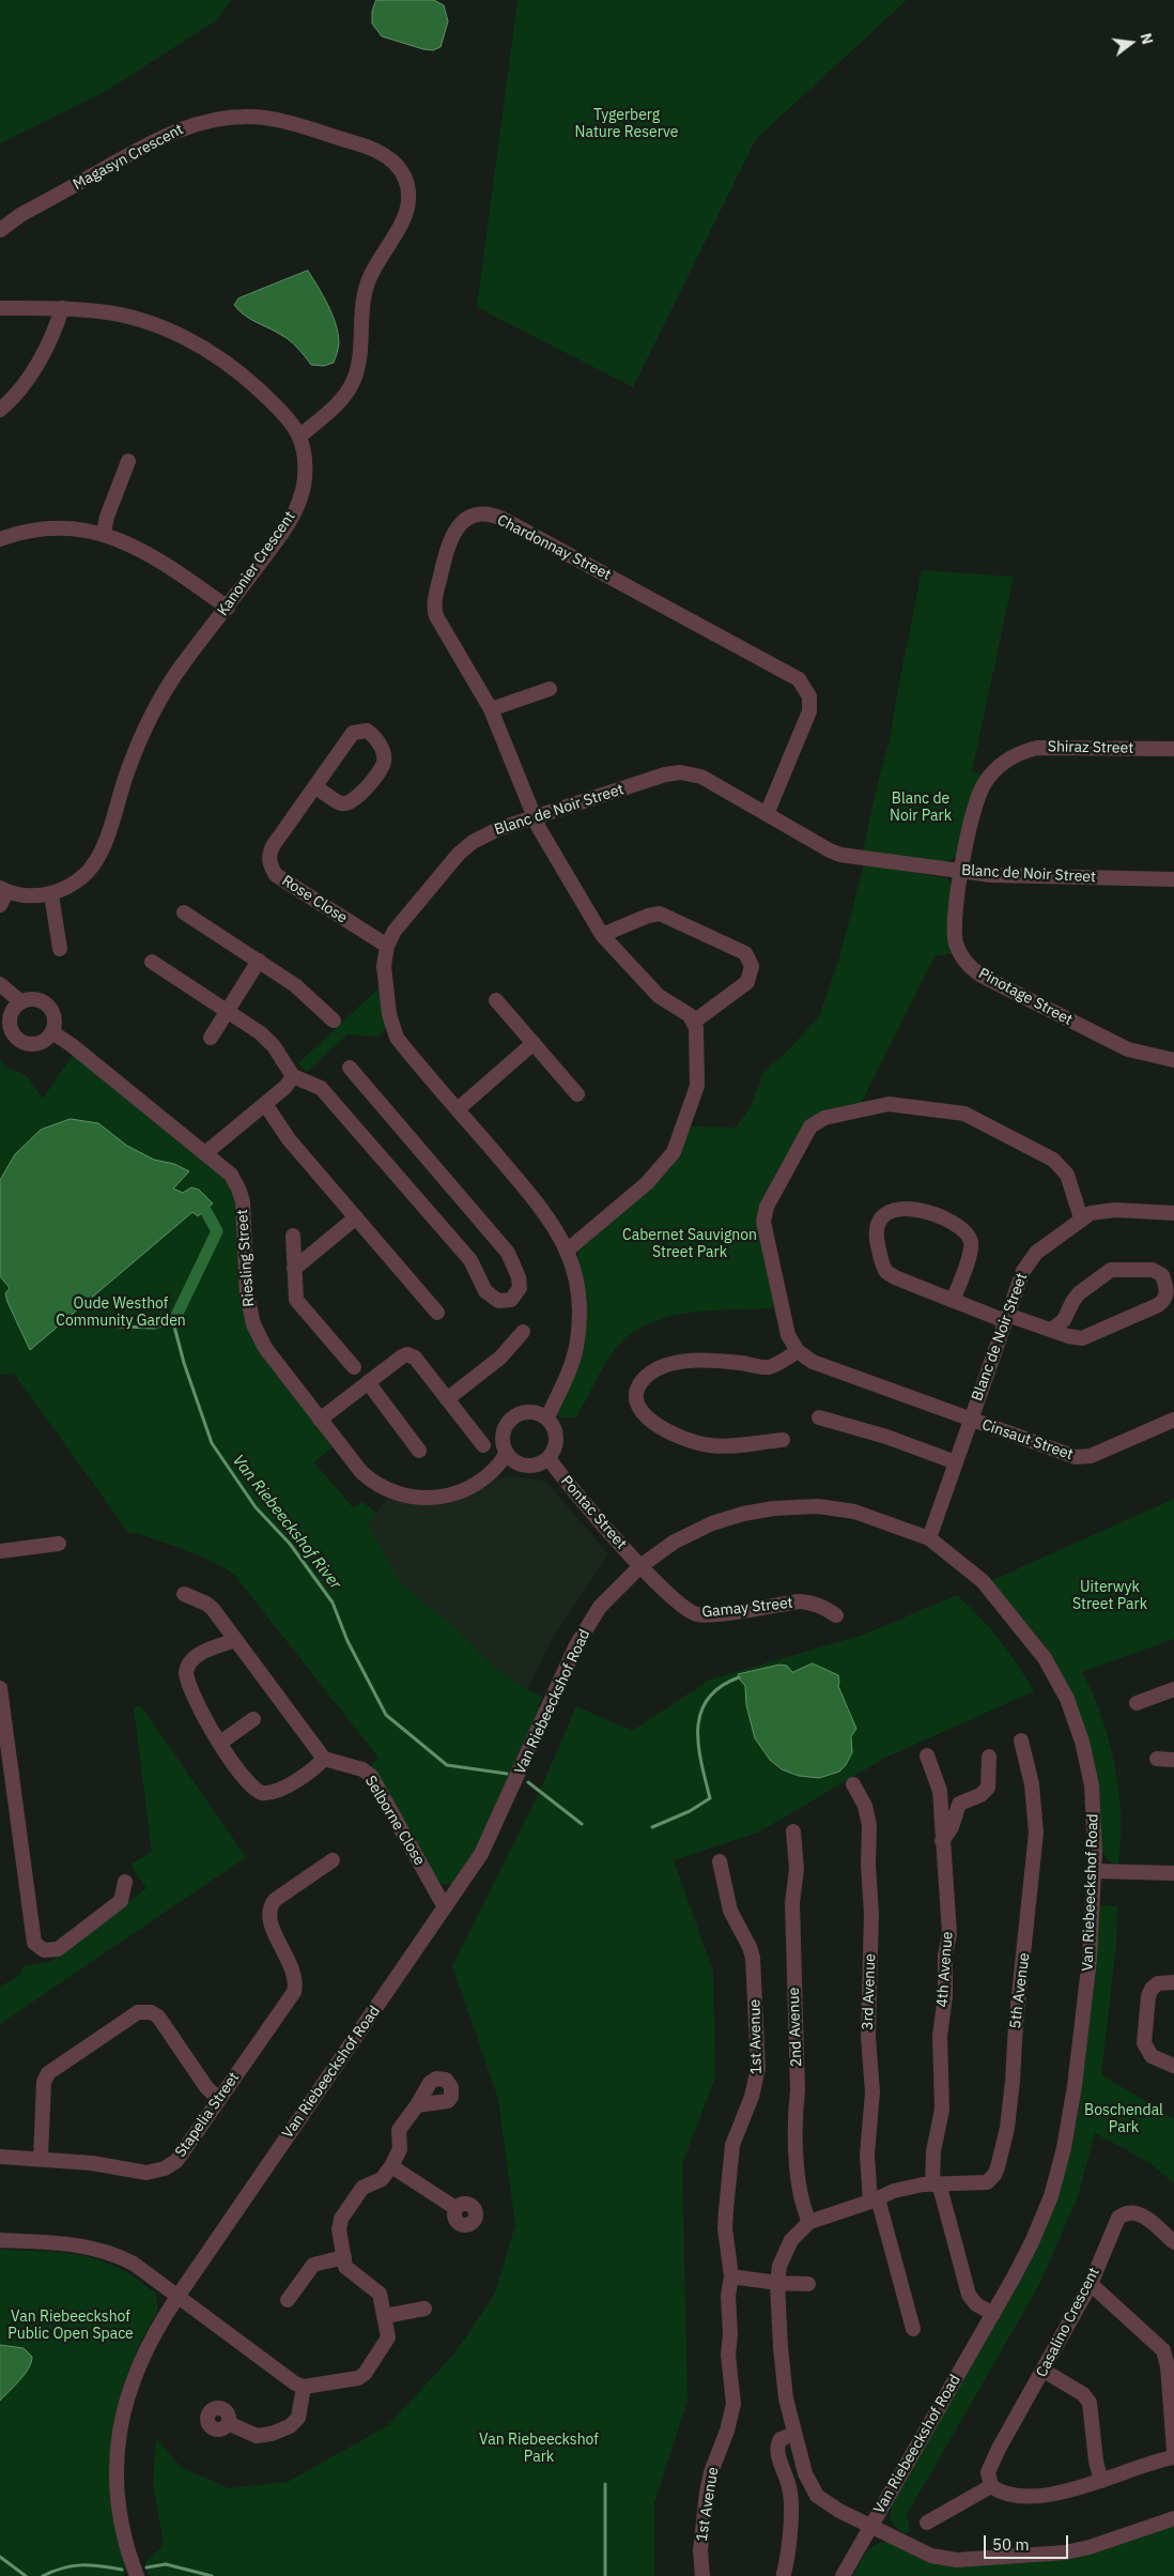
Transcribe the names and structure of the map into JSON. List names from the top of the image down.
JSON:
{
  "streets": {
    "street": [
      "Magasyn Crescent",
      "Chardonnay Street",
      "Kanonier Crescent",
      "Shiraz Street",
      "Blanc de Noir Street",
      "Rose Close",
      "Pinotage Street",
      "Riesling Street",
      "Cinsaut Street",
      "Pontac Street",
      "Gamay Street",
      "Van Riebeeckshof Road",
      "Selborne Close",
      "4th Avenue",
      "5th Avenue",
      "3rd Avenue",
      "2nd Avenue",
      "1st Avenue",
      "Stapelia Street",
      "Casalino Crescent"
    ]
  },
  "crossings": [
    ["Magasyn Crescent", "Kanonier Crescent"],
    ["Chardonnay Street", "Blanc de Noir Street"],
    ["Shiraz Street", "Blanc de Noir Street"],
    ["Shiraz Street", "Pinotage Street"],
    ["Blanc de Noir Street", "Rose Close"],
    ["Blanc de Noir Street", "Pinotage Street"],
    ["Blanc de Noir Street", "Riesling Street"],
    ["Blanc de Noir Street", "Cinsaut Street"],
    ["Blanc de Noir Street", "Pontac Street"],
    ["Blanc de Noir Street", "Van Riebeeckshof Road"],
    ["Riesling Street", "Pontac Street"],
    ["Pontac Street", "Gamay Street"],
    ["Pontac Street", "Van Riebeeckshof Road"],
    ["Gamay Street", "Van Riebeeckshof Road"],
    ["Van Riebeeckshof Road", "Selborne Close"],
    ["4th Avenue", "5th Avenue"]
  ],
  "water": ["Van Riebeeckshof River"],
  "parks": [
    "Tygerberg Nature Reserve",
    "Blanc de Noir Park",
    "Cabernet Sauvignon Street Park",
    "Oude Westhof Community Garden",
    "Uiterwyk Street Park",
    "Boschendal Park",
    "Van Riebeeckshof Public Open Space",
    "Van Riebeeckshof Park"
  ],
  "scale_bar": "50 m",
  "north": "right"
}
